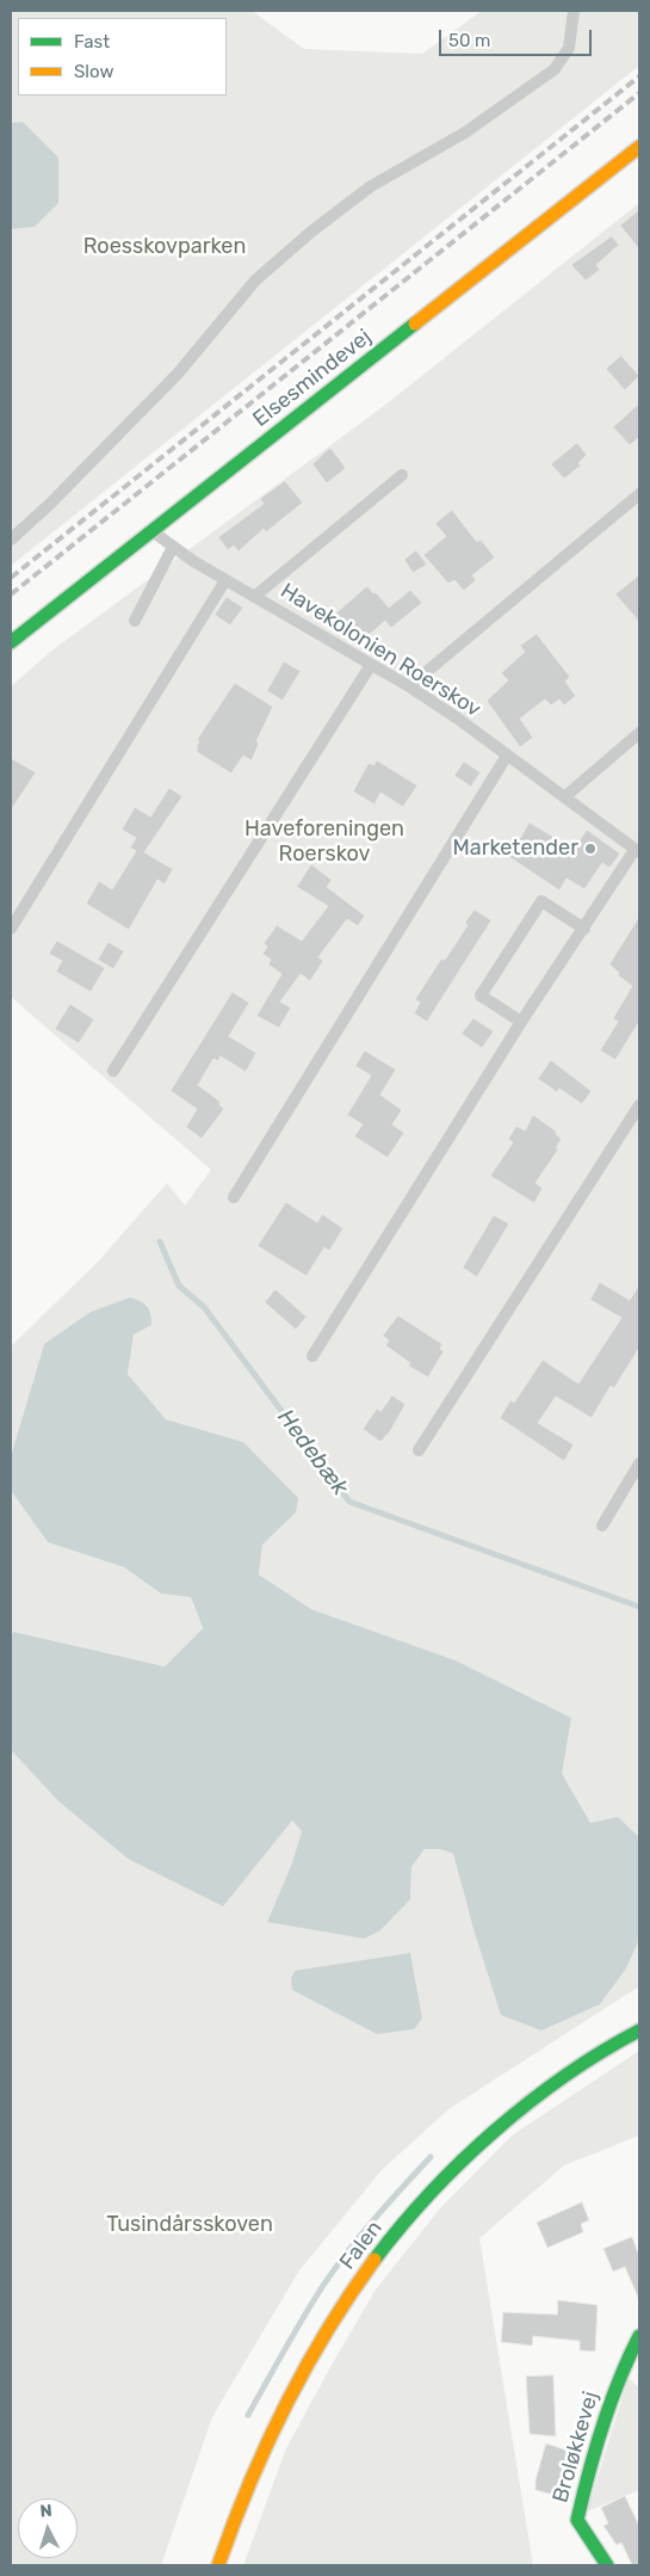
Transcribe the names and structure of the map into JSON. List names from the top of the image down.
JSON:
{
  "streets": {
    "street": ["Elsesmindevej", "Falen", "Broløkkevej"],
    "lane": ["Havekolonien Roerskov"]
  },
  "crossings": [
    ["Elsesmindevej", "Havekolonien Roerskov"]
  ],
  "water": ["Hedebæk"],
  "parks": ["Roesskovparken", "Haveforeningen Roerskov", "Tusindårsskoven"],
  "places": ["Marketender"],
  "legend": ["Fast", "Slow"],
  "scale_bar": "50 m",
  "north": "top"
}
